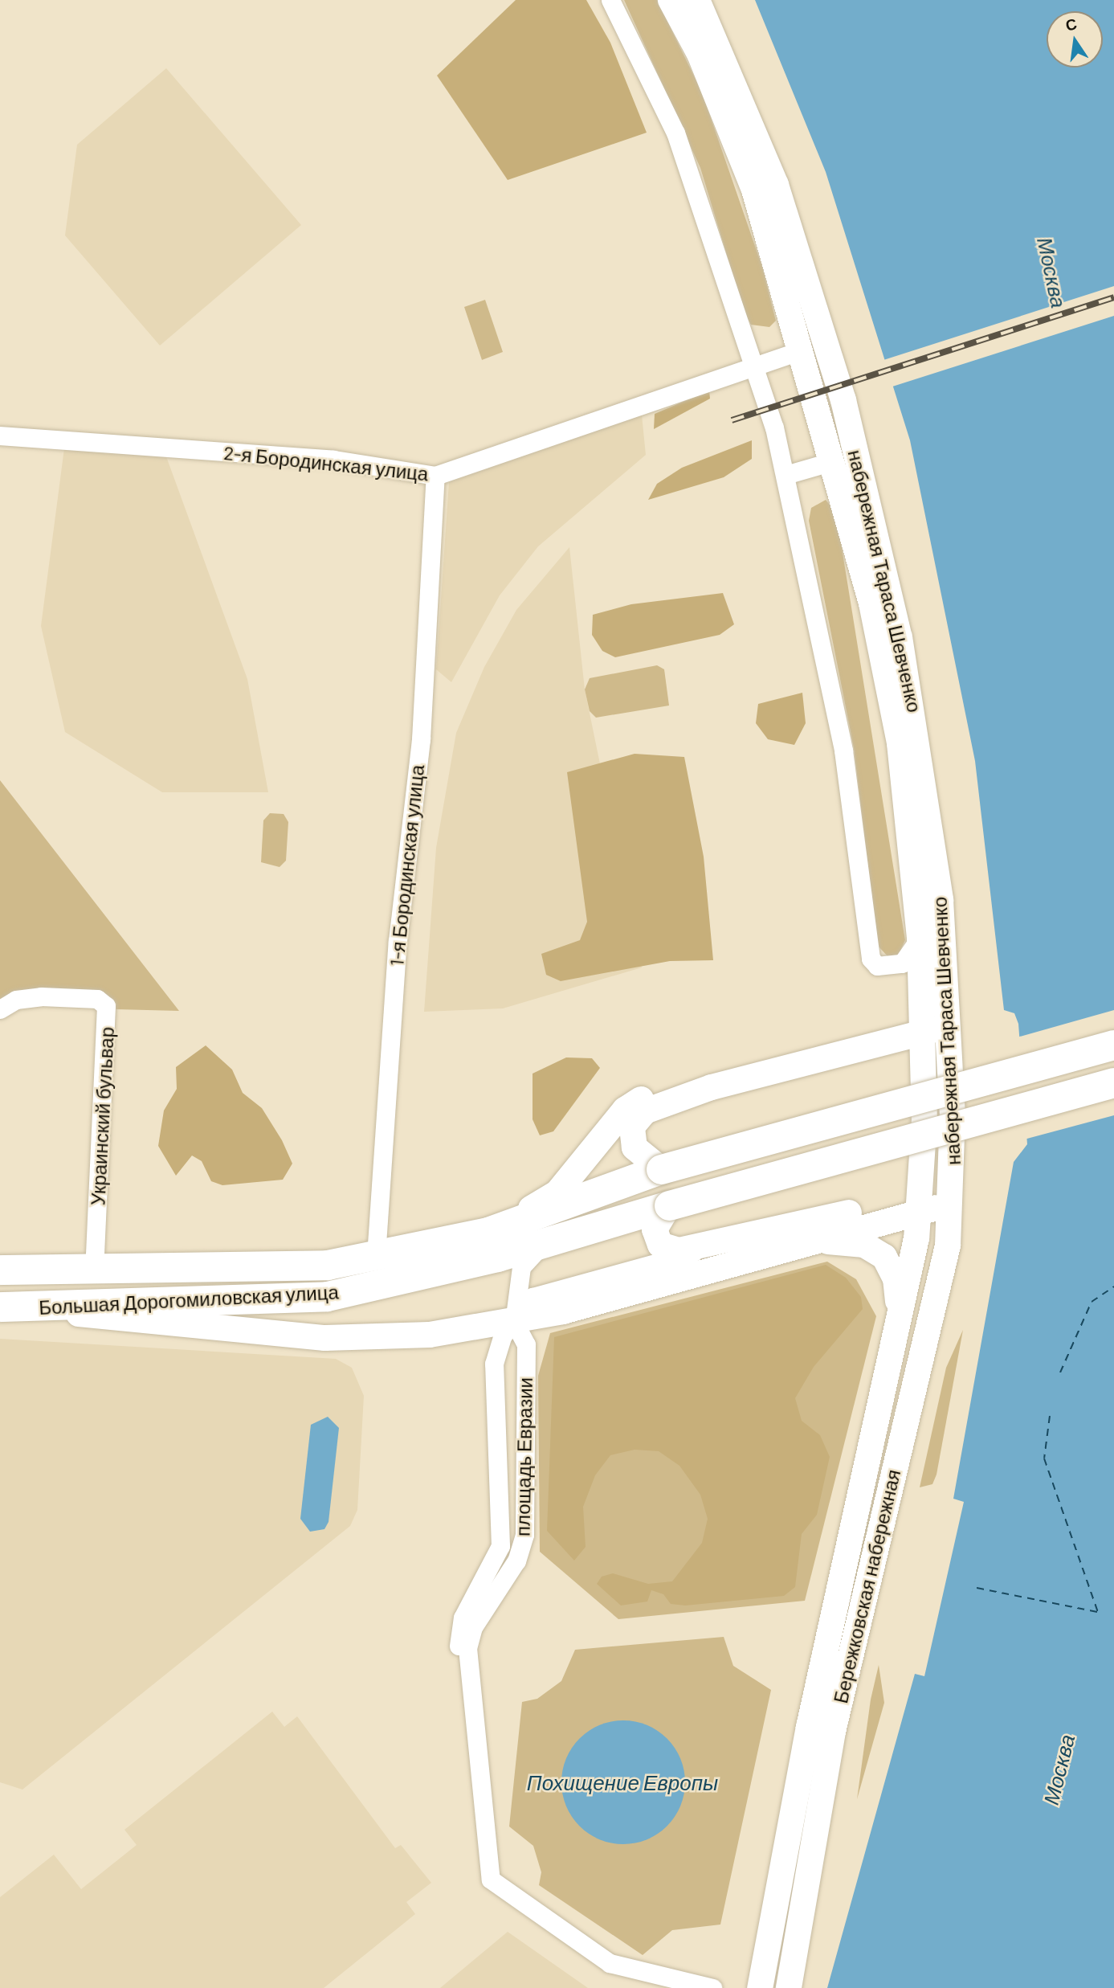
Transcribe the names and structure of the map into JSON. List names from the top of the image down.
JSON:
{
  "streets": {
    "main road": ["набережная Тараса Шевченко", "Большая Дорогомиловская улица", "Бережковская набережная"],
    "street": [
      "2-я Бородинская улица",
      "1-я Бородинская улица",
      "Украинский бульвар",
      "площадь Евразии"
    ]
  },
  "crossings": [
    ["2-я Бородинская улица", "набережная Тараса Шевченко"],
    ["2-я Бородинская улица", "1-я Бородинская улица"],
    ["набережная Тараса Шевченко", "Бережковская набережная"],
    ["1-я Бородинская улица", "Большая Дорогомиловская улица"],
    ["Украинский бульвар", "Большая Дорогомиловская улица"]
  ],
  "water": ["Москва", "Похищение Европы"],
  "north": "top"
}
